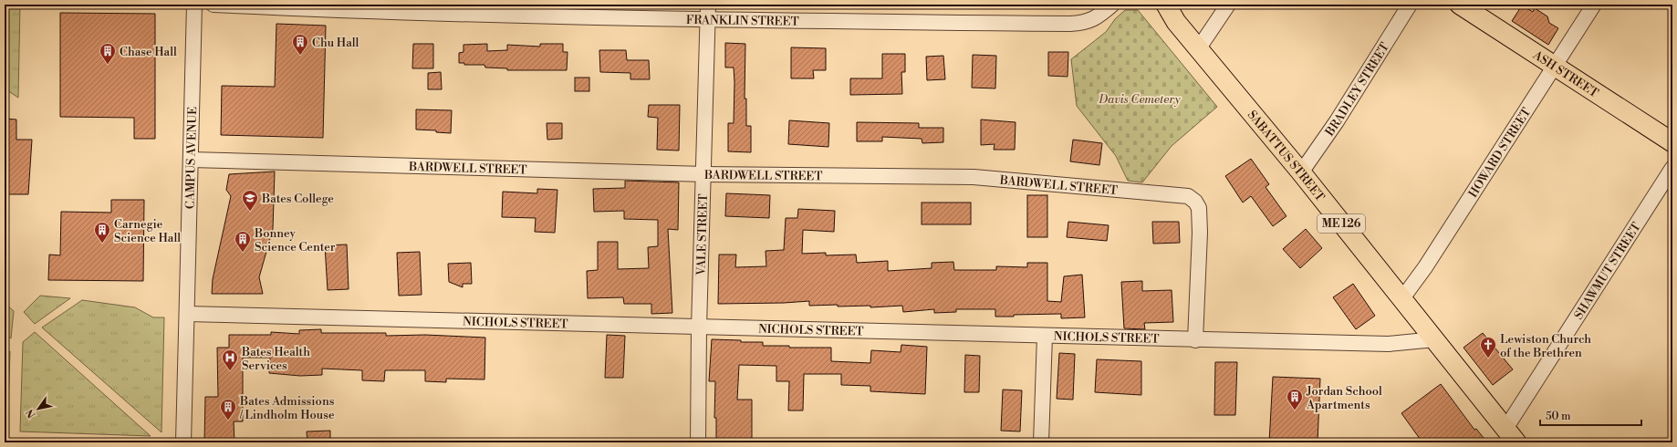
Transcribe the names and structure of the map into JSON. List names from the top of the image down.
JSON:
{
  "streets": {
    "main road": ["ASH STREET", "SABATTUS STREET", "ME 126"],
    "street": [
      "FRANKLIN STREET",
      "BRADLEY STREET",
      "HOWARD STREET",
      "CAMPUS AVENUE",
      "BARDWELL STREET",
      "VALE STREET",
      "SHAWMUT STREET",
      "NICHOLS STREET"
    ]
  },
  "crossings": [
    ["FRANKLIN STREET", "VALE STREET"],
    ["ASH STREET", "HOWARD STREET"],
    ["BRADLEY STREET", "SABATTUS STREET"],
    ["HOWARD STREET", "SABATTUS STREET"],
    ["SABATTUS STREET", "SHAWMUT STREET"],
    ["SABATTUS STREET", "NICHOLS STREET"],
    ["CAMPUS AVENUE", "BARDWELL STREET"],
    ["CAMPUS AVENUE", "NICHOLS STREET"],
    ["BARDWELL STREET", "VALE STREET"],
    ["BARDWELL STREET", "NICHOLS STREET"],
    ["VALE STREET", "NICHOLS STREET"]
  ],
  "parks": ["Davis Cemetery"],
  "places": {
    "building": [
      "Chu Hall",
      "Chase Hall",
      "Carnegie Science Hall",
      "Bonney Science Center",
      "Jordan School Apartments",
      "Bates Admissions / Lindholm House"
    ],
    "school or university": ["Bates College"],
    "church": ["Lewiston Church of the Brethren"],
    "hospital": ["Bates Health Services"]
  },
  "scale_bar": "50 m",
  "north": "bottom left"
}
